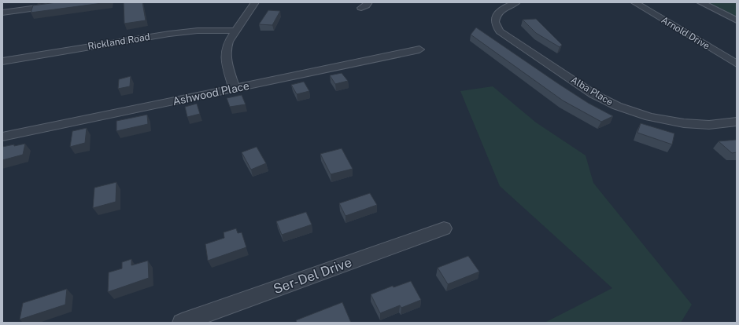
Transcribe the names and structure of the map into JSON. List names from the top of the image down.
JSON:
{
  "streets": {
    "street": [
      "Arnold Drive",
      "Rickland Road",
      "Alba Place",
      "Ashwood Place",
      "Ser-Del Drive"
    ]
  }
}
